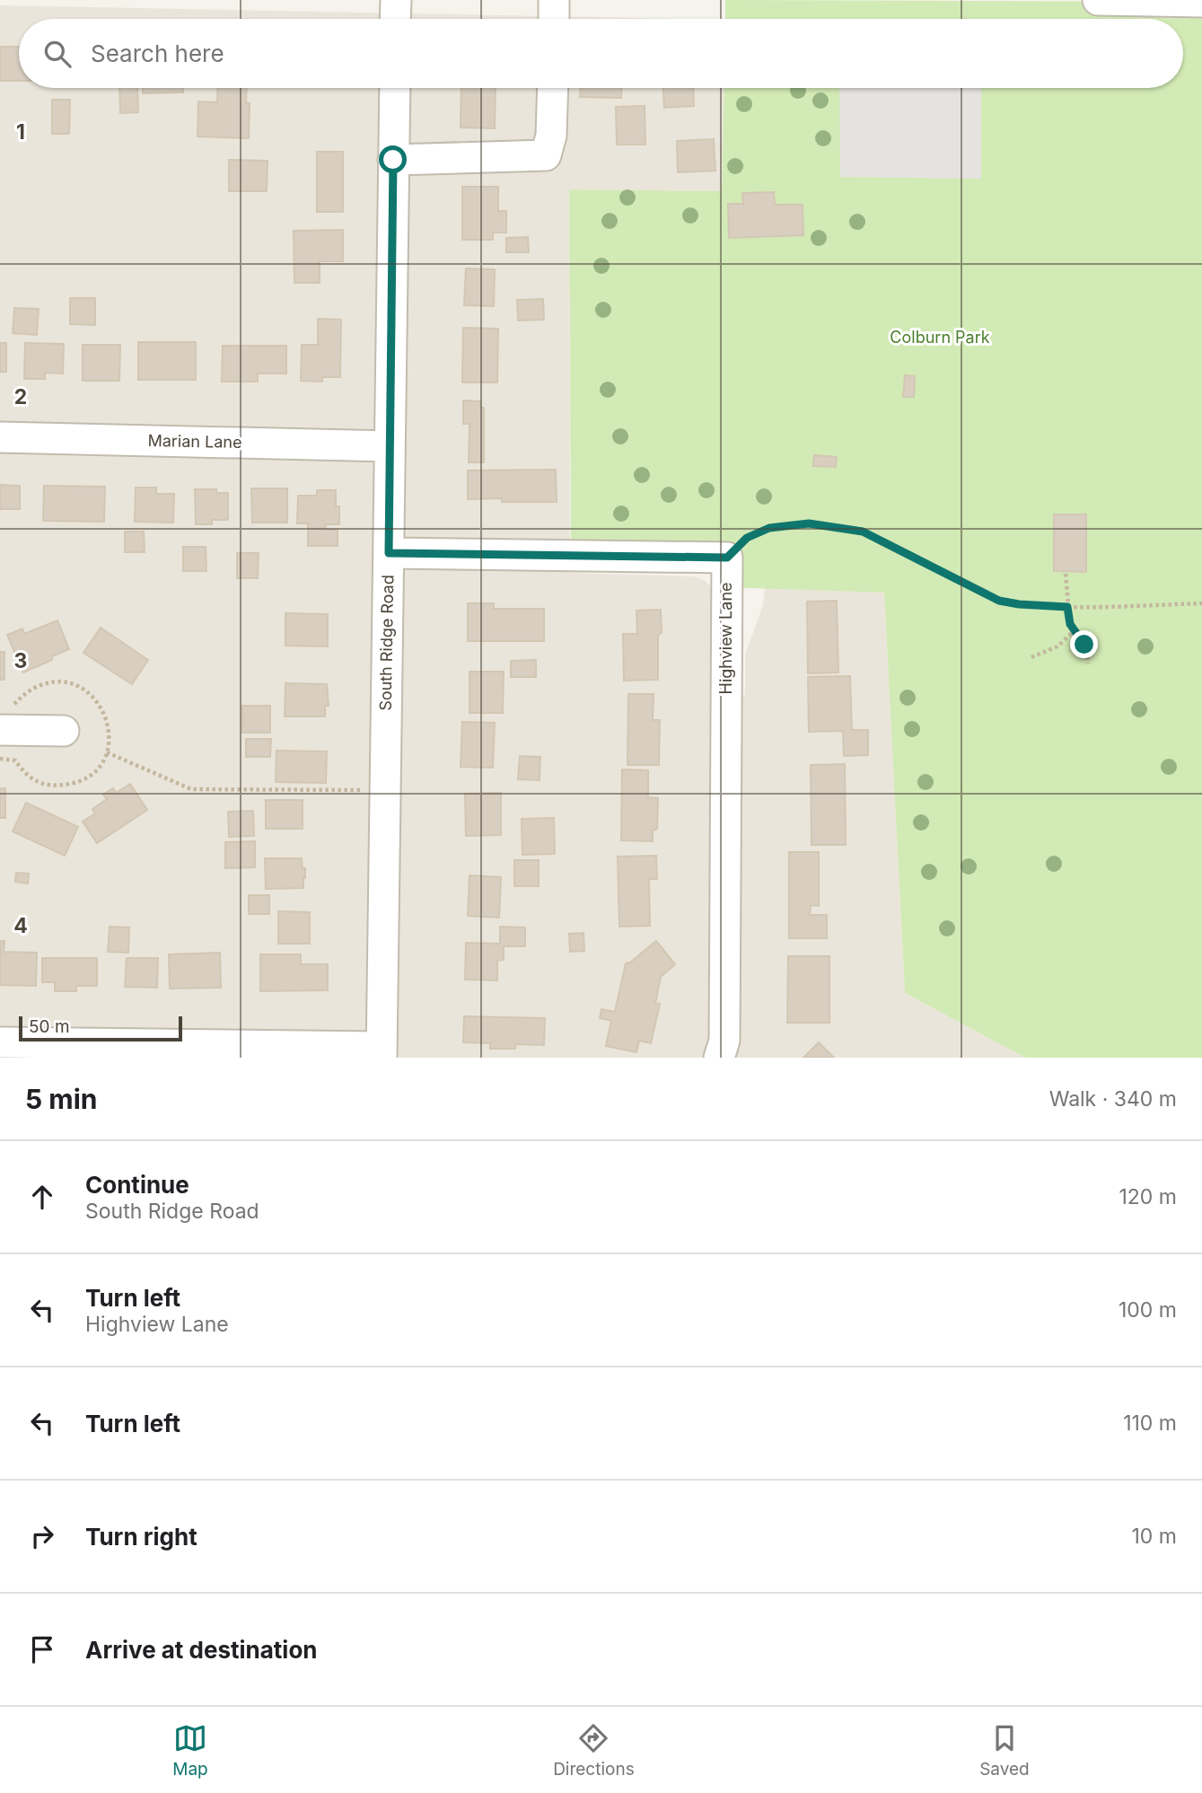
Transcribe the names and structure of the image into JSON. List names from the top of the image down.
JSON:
{
  "streets": {
    "street": ["Marian Lane", "Highview Lane", "South Ridge Road"]
  },
  "crossings": [
    ["Marian Lane", "South Ridge Road"]
  ],
  "parks": ["Colburn Park"],
  "scale_bar": "50 m",
  "page": {
    "search": "Search here",
    "scale": "50 m",
    "heading": ["5 min", "Walk · 340 m"],
    "list": [
      ["Continue", "South Ridge Road", "120 m"],
      ["Turn left", "Highview Lane", "100 m"],
      ["Turn left", "110 m"],
      ["Turn right", "10 m"],
      "Arrive at destination"
    ],
    "nav": ["Map", "Directions", "Saved"]
  },
  "grid": {
    "rows": [
      "1",
      "2",
      "3",
      "4"
    ]
  }
}
